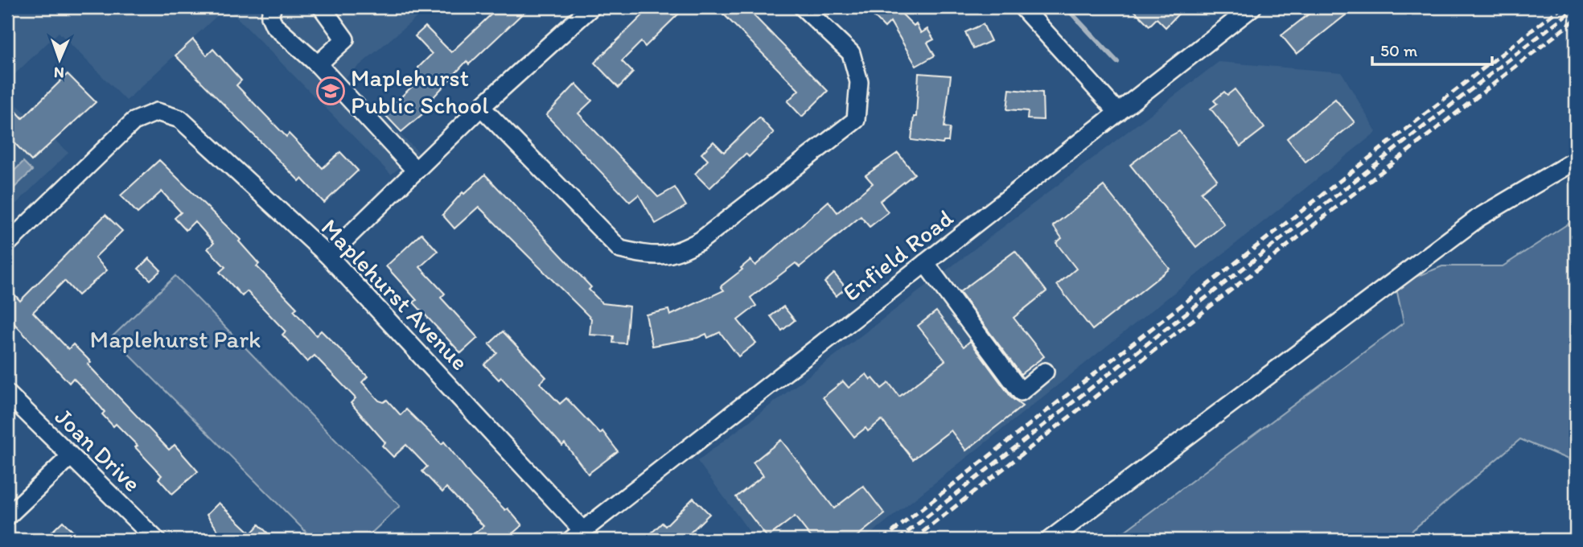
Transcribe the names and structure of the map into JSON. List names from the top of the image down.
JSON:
{
  "streets": {
    "street": ["Enfield Road", "Maplehurst Avenue", "Joan Drive"]
  },
  "crossings": [
    ["Enfield Road", "Maplehurst Avenue"]
  ],
  "parks": ["Maplehurst Park"],
  "places": {
    "school or university": ["Maplehurst Public School"]
  },
  "scale_bar": "50 m",
  "north": "bottom"
}
